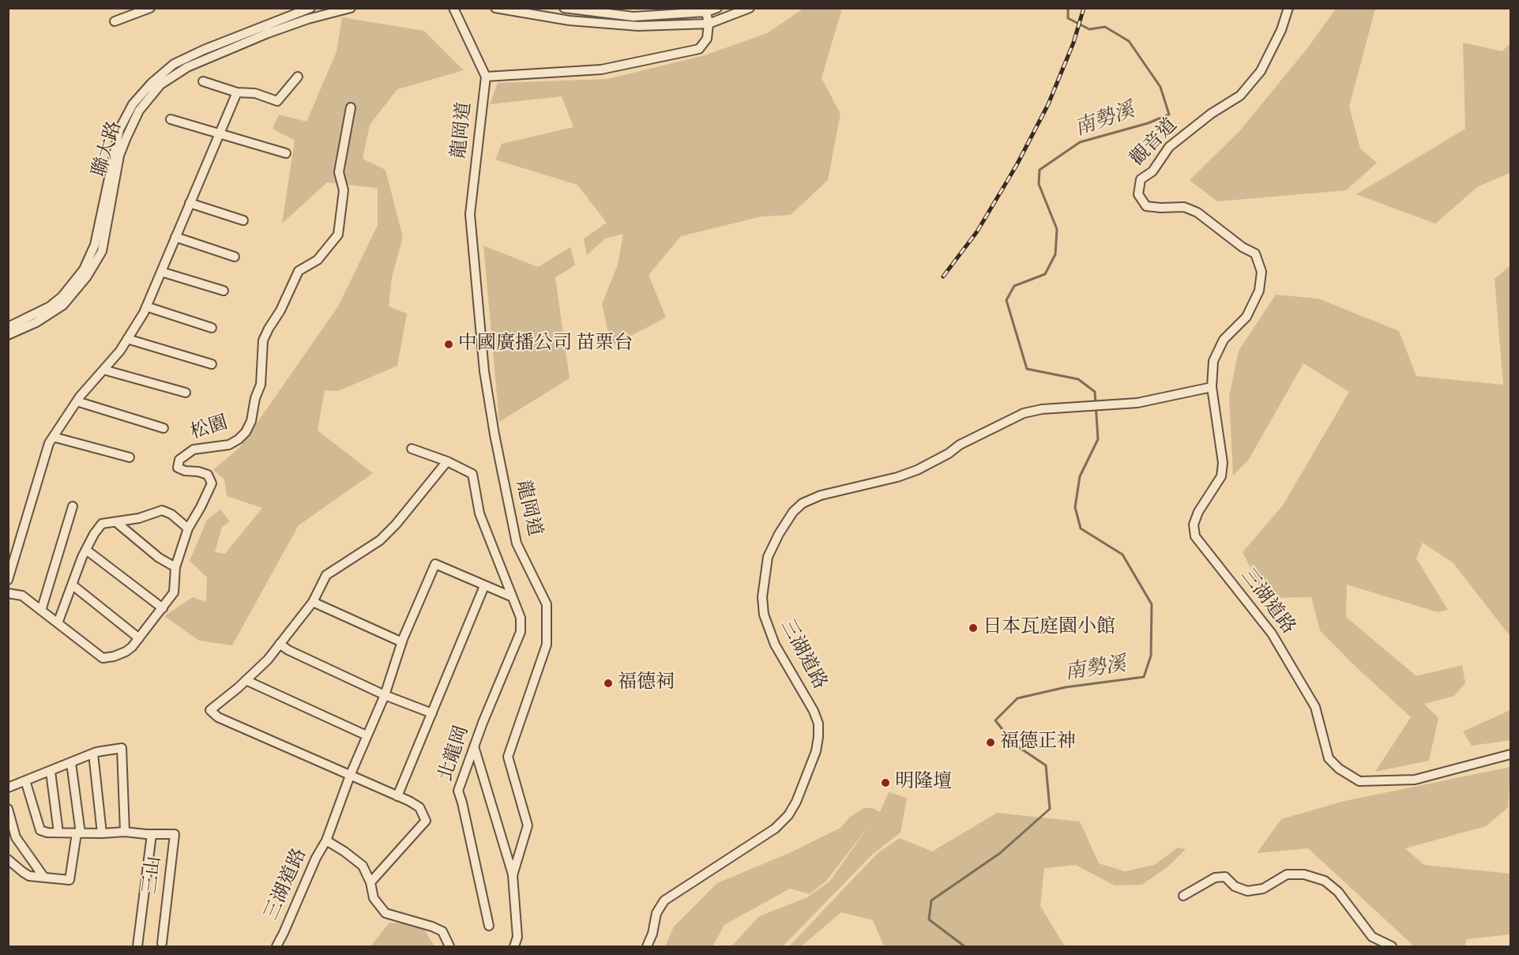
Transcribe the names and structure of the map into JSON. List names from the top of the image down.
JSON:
{
  "streets": {
    "street": [
      "龍岡道",
      "觀音道",
      "聯大路",
      "松園",
      "三湖道路",
      "北龍岡",
      "三山"
    ]
  },
  "crossings": [
    ["觀音道", "三湖道路"]
  ],
  "water": ["南勢溪"],
  "places": [
    "中國廣播公司 苗栗台",
    "日本瓦庭園小館",
    "福德祠",
    "福德正神",
    "明隆壇"
  ]
}
